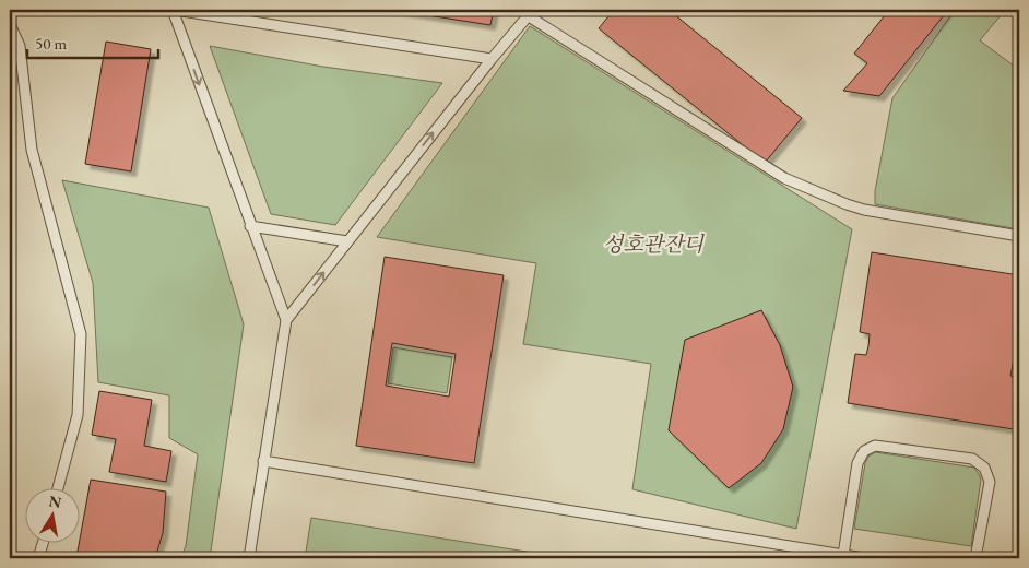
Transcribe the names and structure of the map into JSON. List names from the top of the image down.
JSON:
{
  "parks": ["성호관잔디"],
  "scale_bar": "50 m",
  "north": "top"
}
